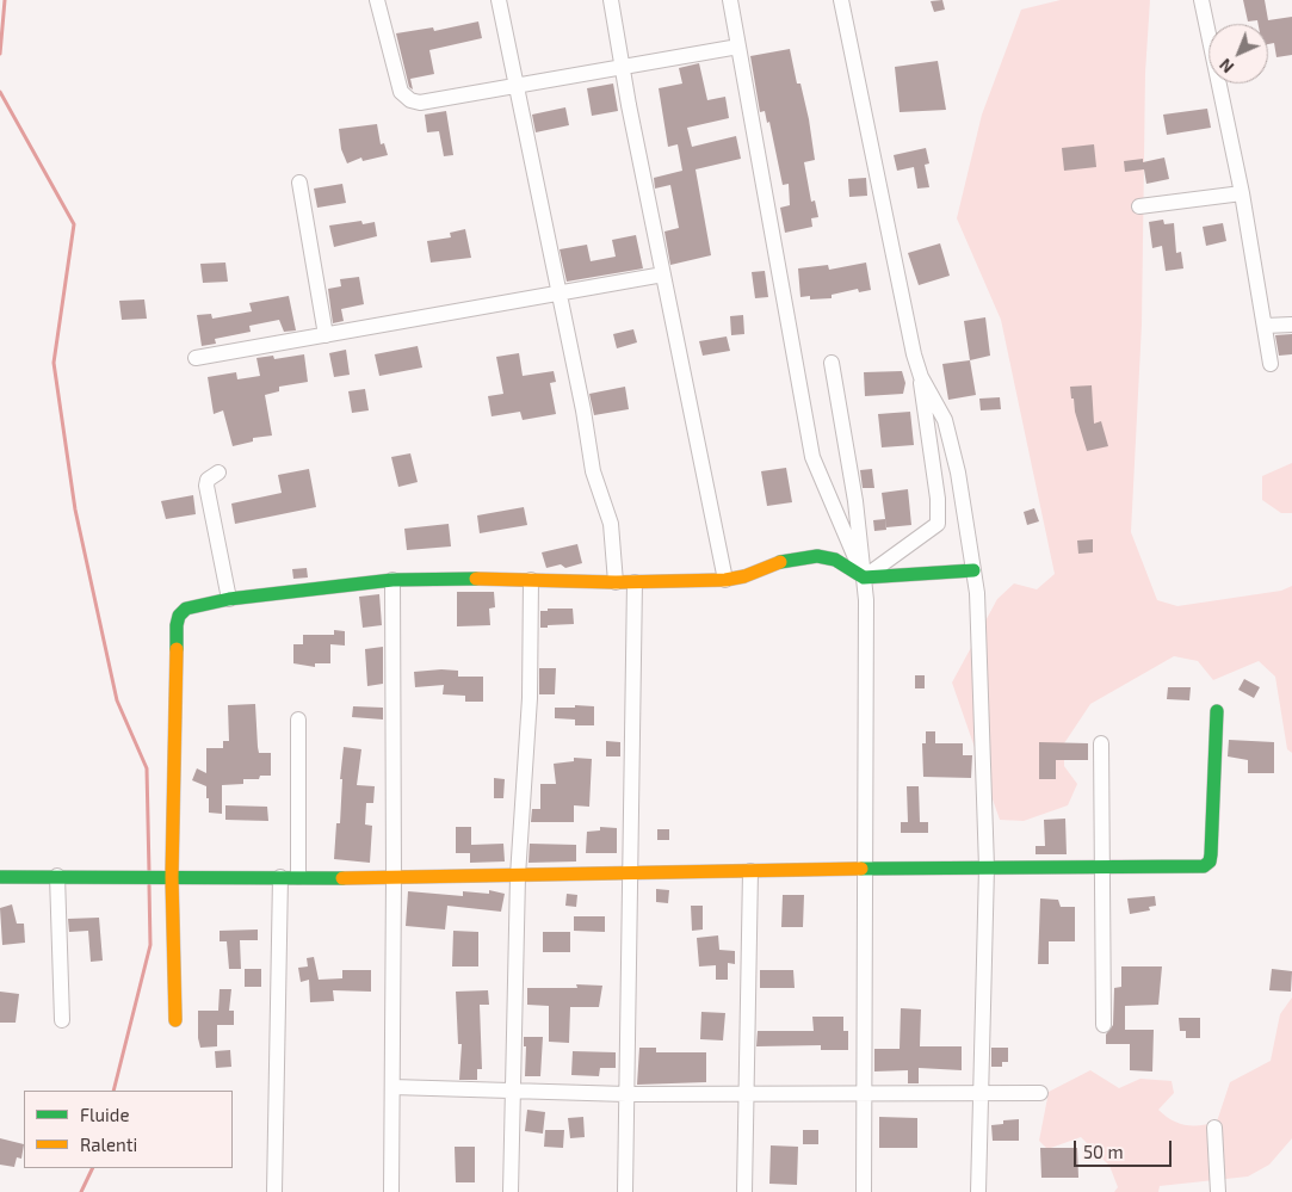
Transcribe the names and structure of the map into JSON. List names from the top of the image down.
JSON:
{
  "legend": ["Fluide", "Ralenti"],
  "scale_bar": "50 m",
  "north": "bottom left"
}
